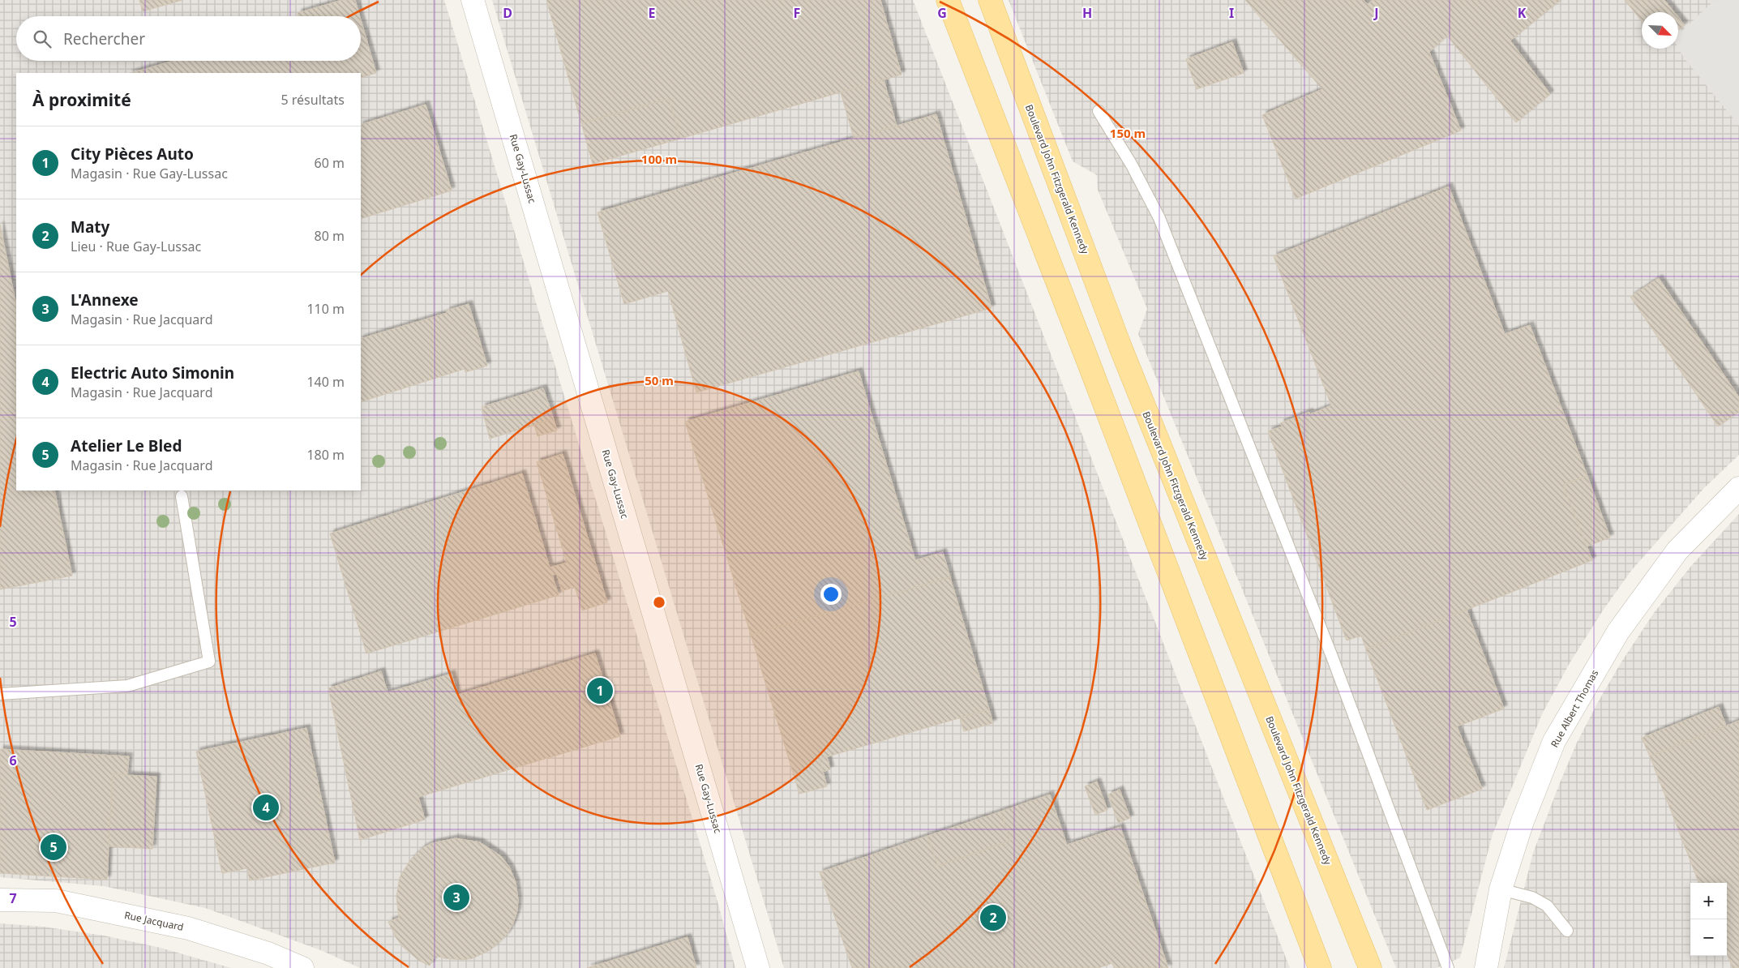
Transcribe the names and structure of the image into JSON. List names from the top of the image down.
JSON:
{
  "streets": {
    "main road": ["Boulevard John Fitzgerald Kennedy"],
    "street": ["Rue Gay-Lussac", "Rue Albert Thomas", "Rue Jacquard"]
  },
  "north": "bottom right",
  "page": {
    "search": "Rechercher",
    "heading": ["À proximité", "5 résultats"],
    "list": [
      {
        "mark": "1",
        "name": "City Pièces Auto",
        "note": "Magasin · Rue Gay-Lussac",
        "value": "60 m"
      },
      {
        "mark": "2",
        "name": "Maty",
        "note": "Lieu · Rue Gay-Lussac",
        "value": "80 m"
      },
      {
        "mark": "3",
        "name": "L'Annexe",
        "note": "Magasin · Rue Jacquard",
        "value": "110 m"
      },
      {
        "mark": "4",
        "name": "Electric Auto Simonin",
        "note": "Magasin · Rue Jacquard",
        "value": "140 m"
      },
      {
        "mark": "5",
        "name": "Atelier Le Bled",
        "note": "Magasin · Rue Jacquard",
        "value": "180 m"
      }
    ],
    "pins": [
      "1",
      "4",
      "5",
      "3",
      "2"
    ],
    "map_buttons": ["+", "−"]
  },
  "grid": {
    "columns": [
      "D",
      "E",
      "F",
      "G",
      "H",
      "I",
      "J",
      "K"
    ],
    "rows": ["5", "6", "7"]
  },
  "rings": ["150 m", "100 m", "50 m"]
}
